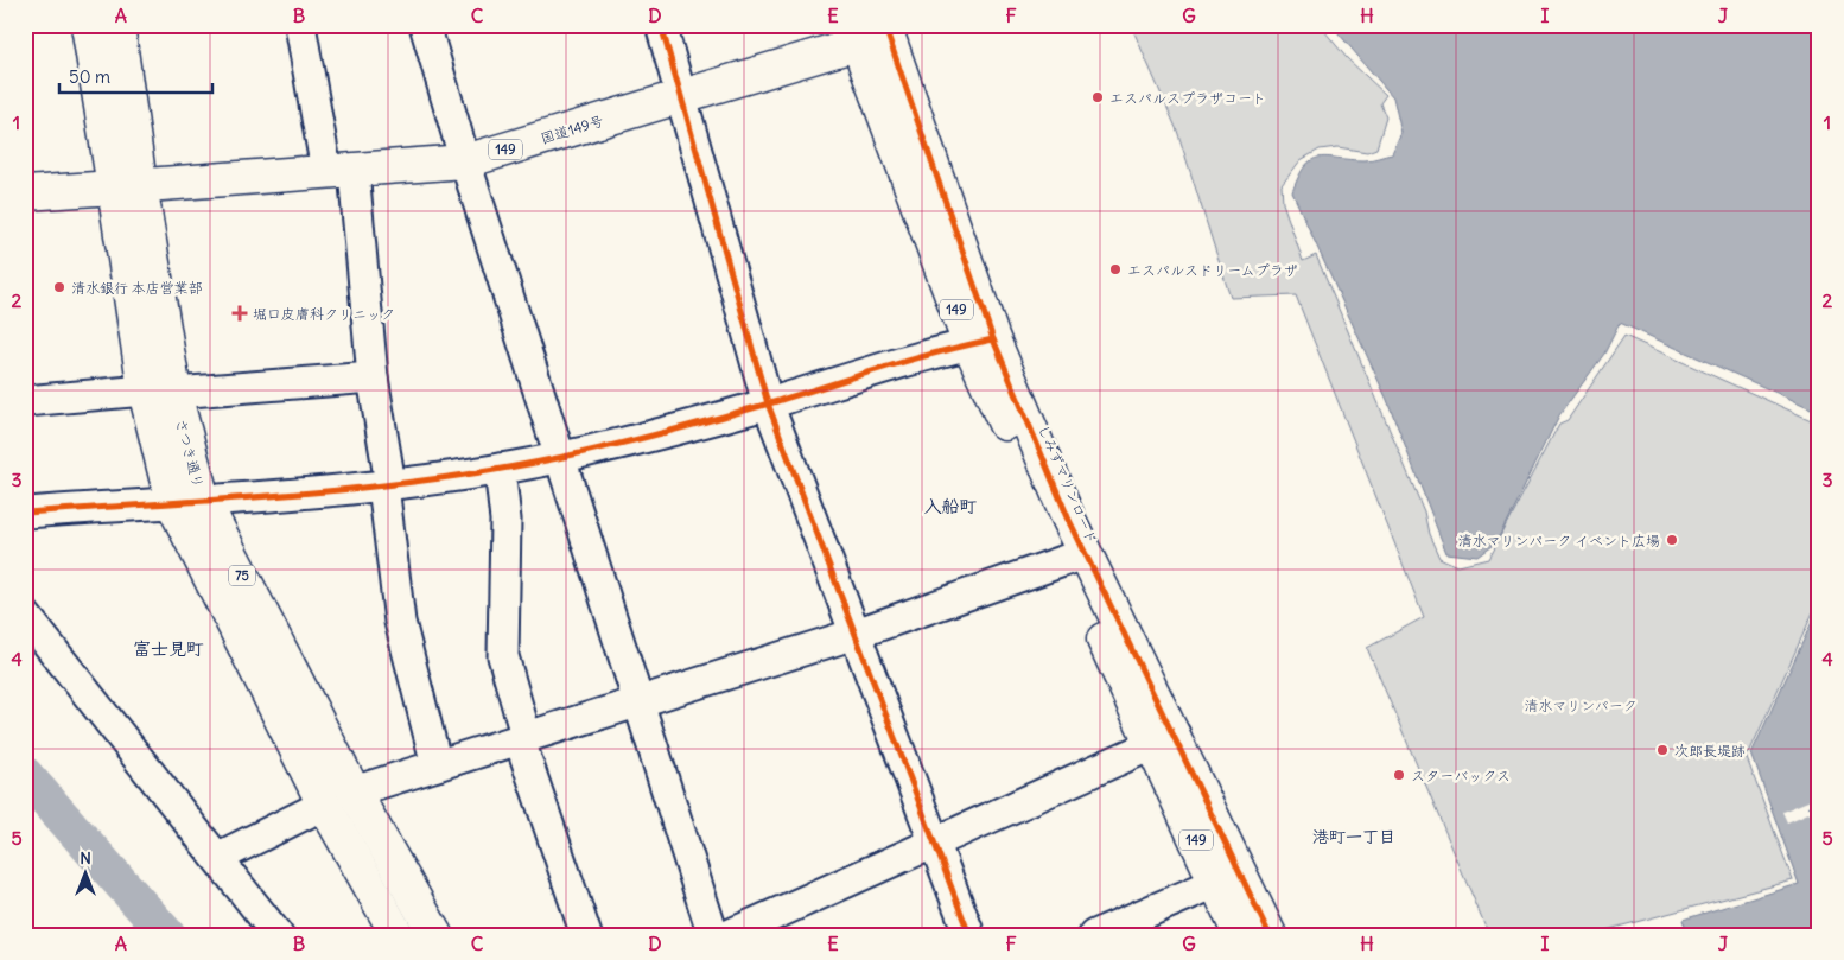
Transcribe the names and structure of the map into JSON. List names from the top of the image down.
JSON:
{
  "streets": {
    "main road": [
      "国道149号",
      "149",
      "さつき通り",
      "しみずマリンロード",
      "75"
    ]
  },
  "crossings": [
    ["国道149号", "さつき通り"],
    ["国道149号", "しみずマリンロード"]
  ],
  "districts": ["入船町", "富士見町", "港町一丁目"],
  "parks": ["清水マリンパーク"],
  "places": {
    "other": [
      "エスパルスプラザコート",
      "エスパルスドリームプラザ",
      "清水銀行 本店営業部",
      "清水マリンパーク イベント広場",
      "次郎長堤跡",
      "スターバックス"
    ],
    "health": ["堀口皮膚科クリニック"]
  },
  "scale_bar": "50 m",
  "north": "top",
  "grid": {
    "columns": [
      "A",
      "B",
      "C",
      "D",
      "E",
      "F",
      "G",
      "H",
      "I",
      "J"
    ],
    "rows": [
      "1",
      "2",
      "3",
      "4",
      "5"
    ]
  }
}
